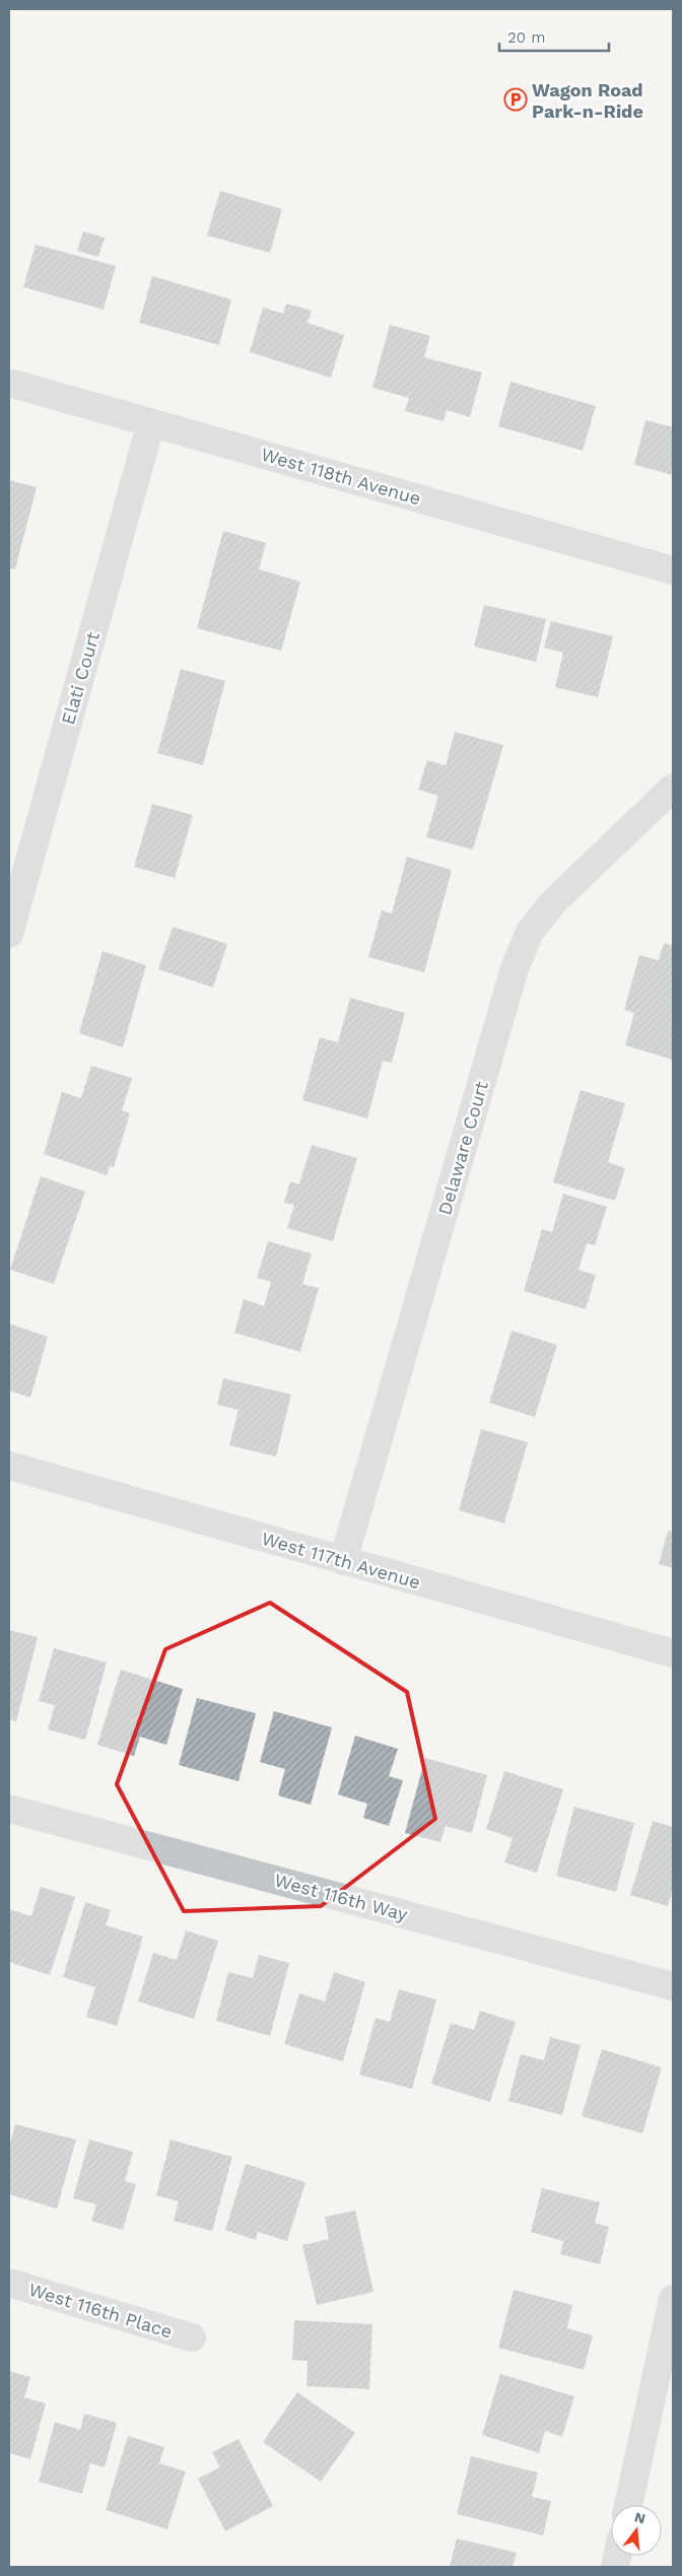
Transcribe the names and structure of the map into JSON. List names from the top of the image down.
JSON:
{
  "streets": {
    "street": [
      "West 118th Avenue",
      "Elati Court",
      "Delaware Court",
      "West 117th Avenue",
      "West 116th Way",
      "West 116th Place"
    ]
  },
  "crossings": [
    ["West 118th Avenue", "Elati Court"],
    ["Delaware Court", "West 117th Avenue"]
  ],
  "places": {
    "parking": ["Wagon Road Park-n-Ride"]
  },
  "scale_bar": "20 m",
  "north": "top"
}
